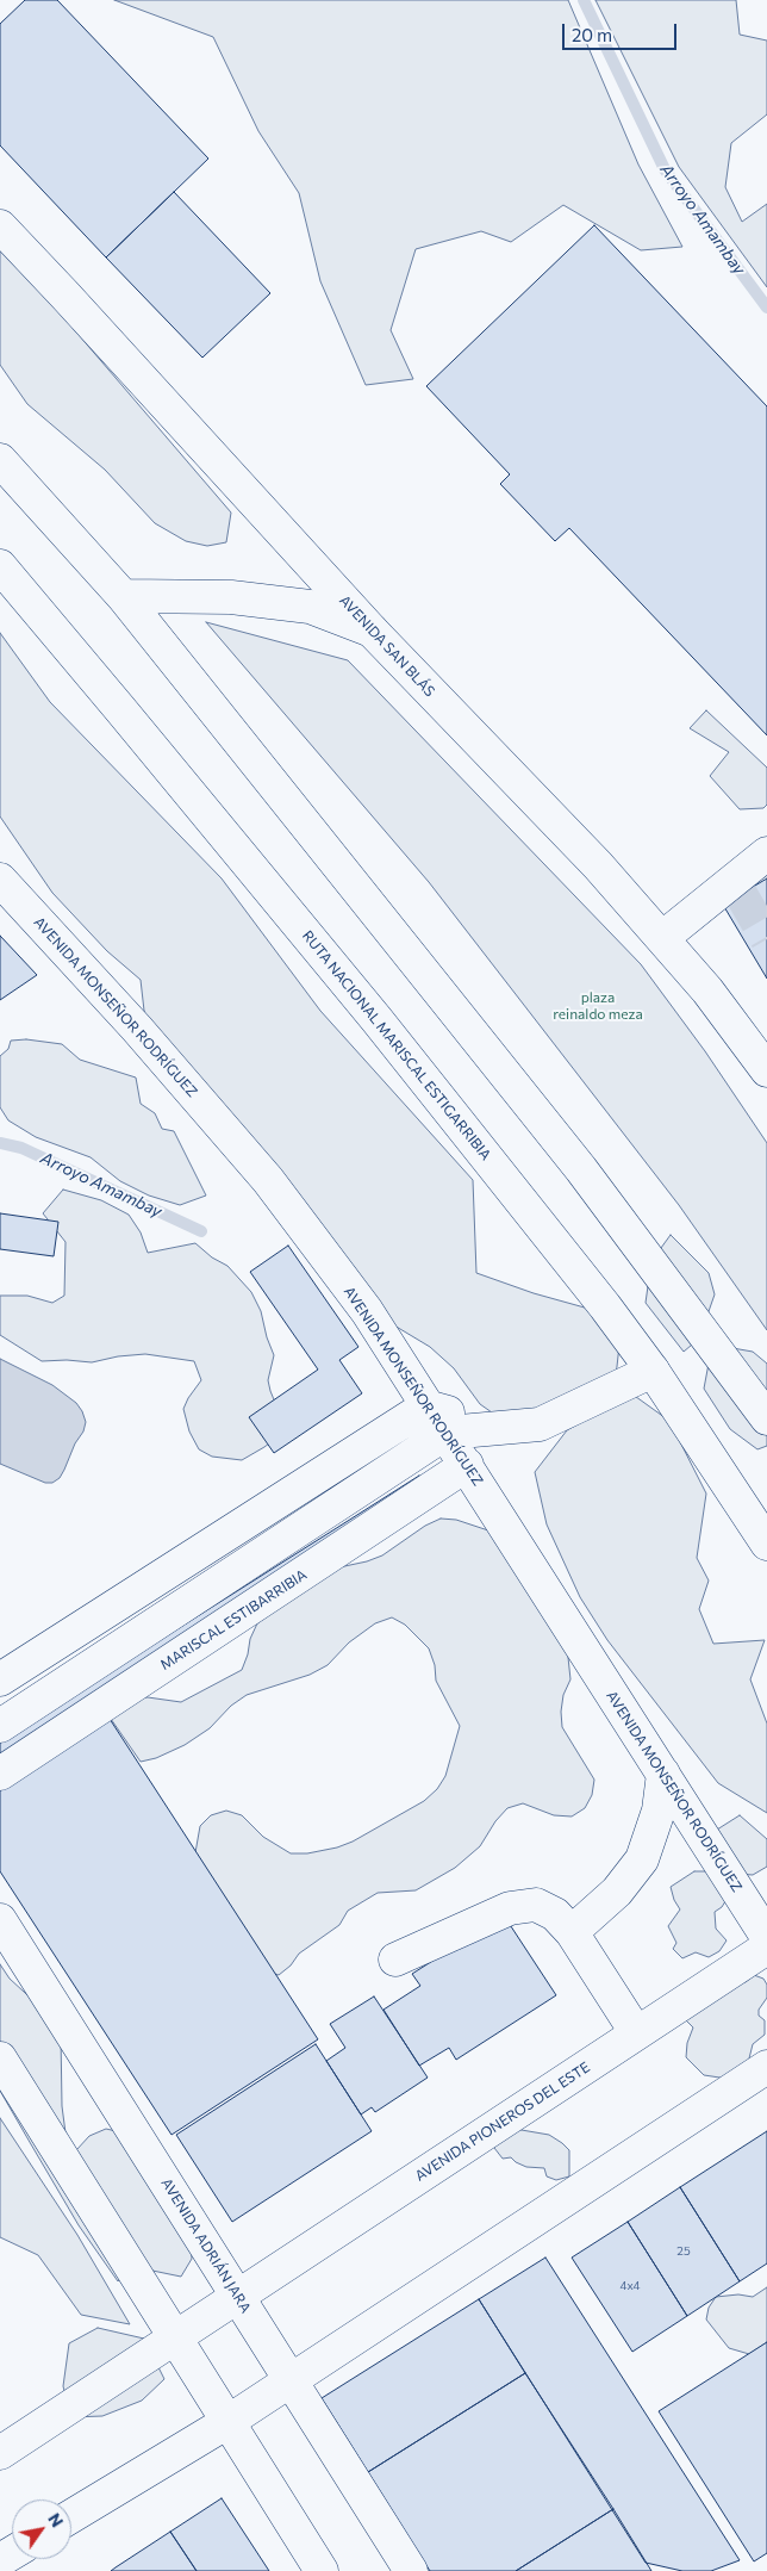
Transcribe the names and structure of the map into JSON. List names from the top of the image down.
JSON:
{
  "streets": {
    "main road": [
      "AVENIDA SAN BLÁS",
      "AVENIDA MONSEÑOR RODRÍGUEZ",
      "RUTA NACIONAL MARISCAL ESTIGARRIBIA",
      "MARISCAL ESTIBARRIBIA",
      "AVENIDA PIONEROS DEL ESTE",
      "AVENIDA ADRIÁN JARA"
    ]
  },
  "crossings": [
    ["AVENIDA MONSEÑOR RODRÍGUEZ", "MARISCAL ESTIBARRIBIA"],
    ["AVENIDA PIONEROS DEL ESTE", "AVENIDA ADRIÁN JARA"]
  ],
  "water": ["Arroyo Amambay"],
  "parks": ["plaza reinaldo meza"],
  "house_numbers": ["25", "4x4"],
  "scale_bar": "20 m",
  "north": "top right"
}
